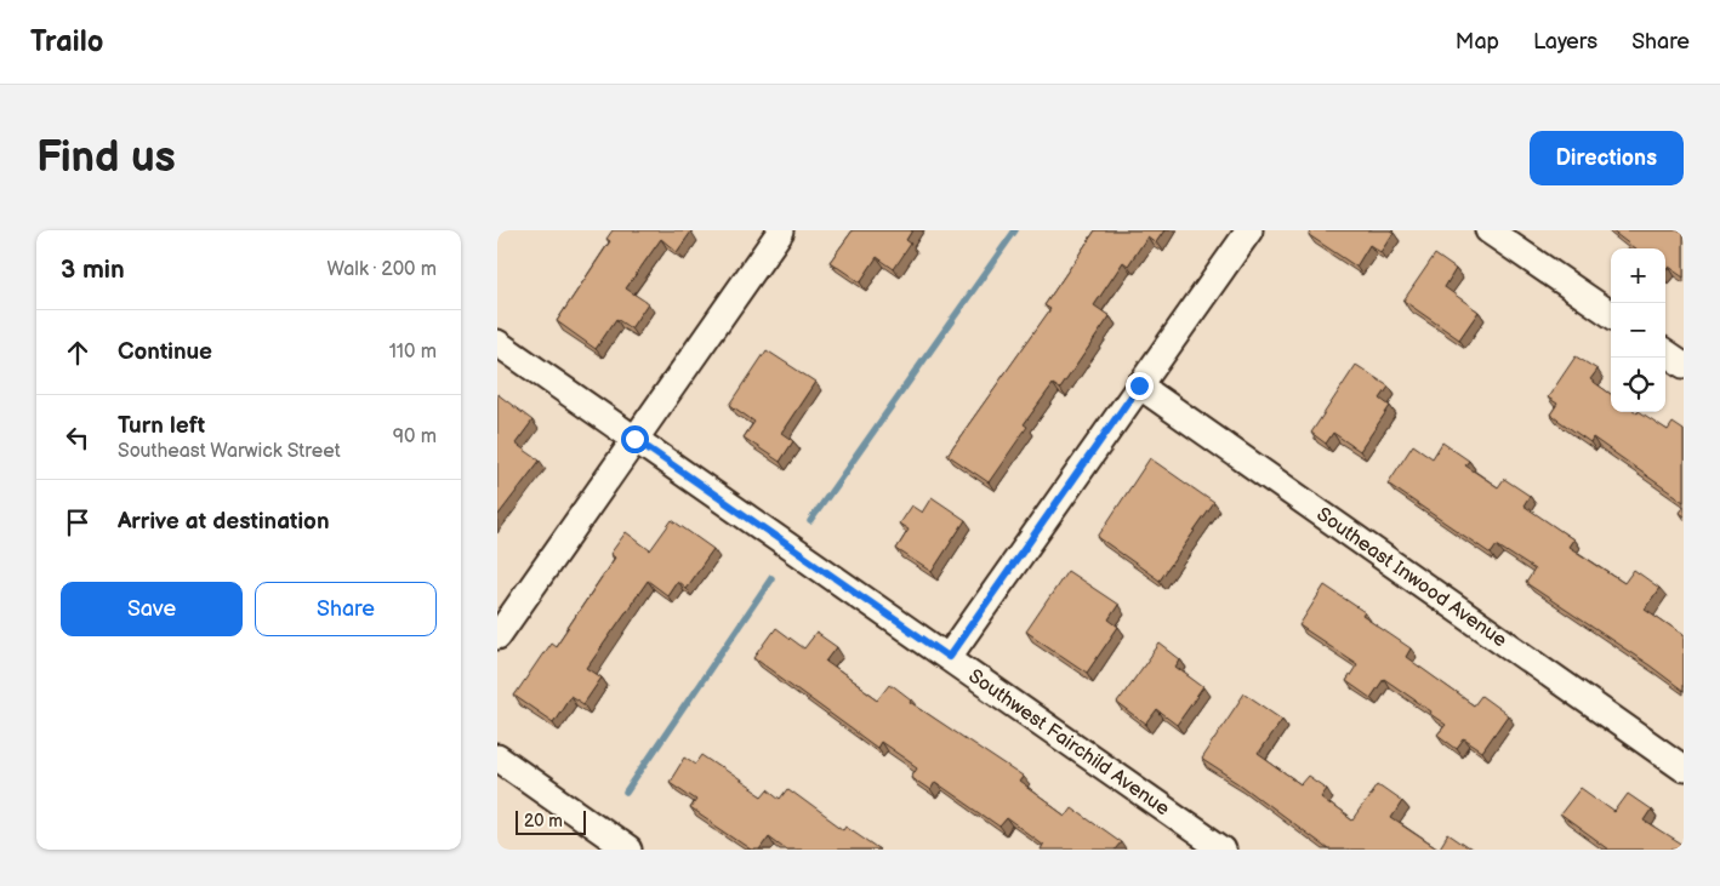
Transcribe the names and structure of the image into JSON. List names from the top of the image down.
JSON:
{
  "streets": {
    "street": ["Southeast Inwood Avenue", "Southwest Fairchild Avenue"]
  },
  "scale_bar": "20 m",
  "page": {
    "header": "Trailo",
    "nav": ["Map", "Layers", "Share"],
    "buttons": [
      "Directions",
      ["Save", "Share"]
    ],
    "title": "Find us",
    "heading": ["3 min", "Walk · 200 m"],
    "map_buttons": ["+", "−"],
    "list": [
      ["Continue", "110 m"],
      ["Turn left", "Southeast Warwick Street", "90 m"],
      "Arrive at destination"
    ],
    "scale": "20 m"
  }
}
